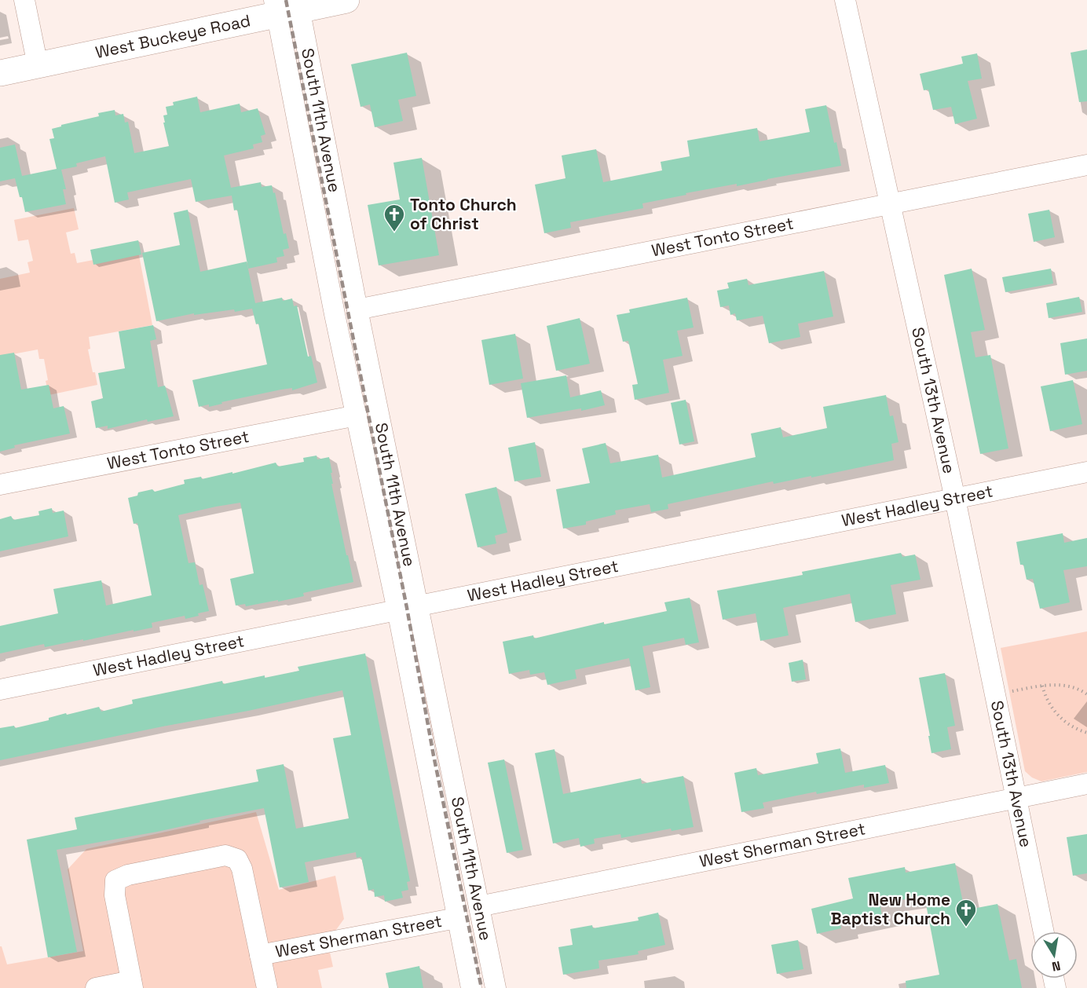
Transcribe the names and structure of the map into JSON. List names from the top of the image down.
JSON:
{
  "streets": {
    "main road": ["West Buckeye Road"],
    "street": [
      "South 11th Avenue",
      "West Tonto Street",
      "South 13th Avenue",
      "West Hadley Street",
      "West Sherman Street"
    ]
  },
  "crossings": [
    ["West Buckeye Road", "South 11th Avenue"],
    ["South 11th Avenue", "West Tonto Street"],
    ["South 11th Avenue", "West Hadley Street"],
    ["South 11th Avenue", "West Sherman Street"],
    ["West Tonto Street", "South 13th Avenue"],
    ["South 13th Avenue", "West Hadley Street"],
    ["South 13th Avenue", "West Sherman Street"]
  ],
  "places": {
    "church": ["Tonto Church of Christ", "New Home Baptist Church"]
  },
  "north": "bottom"
}
